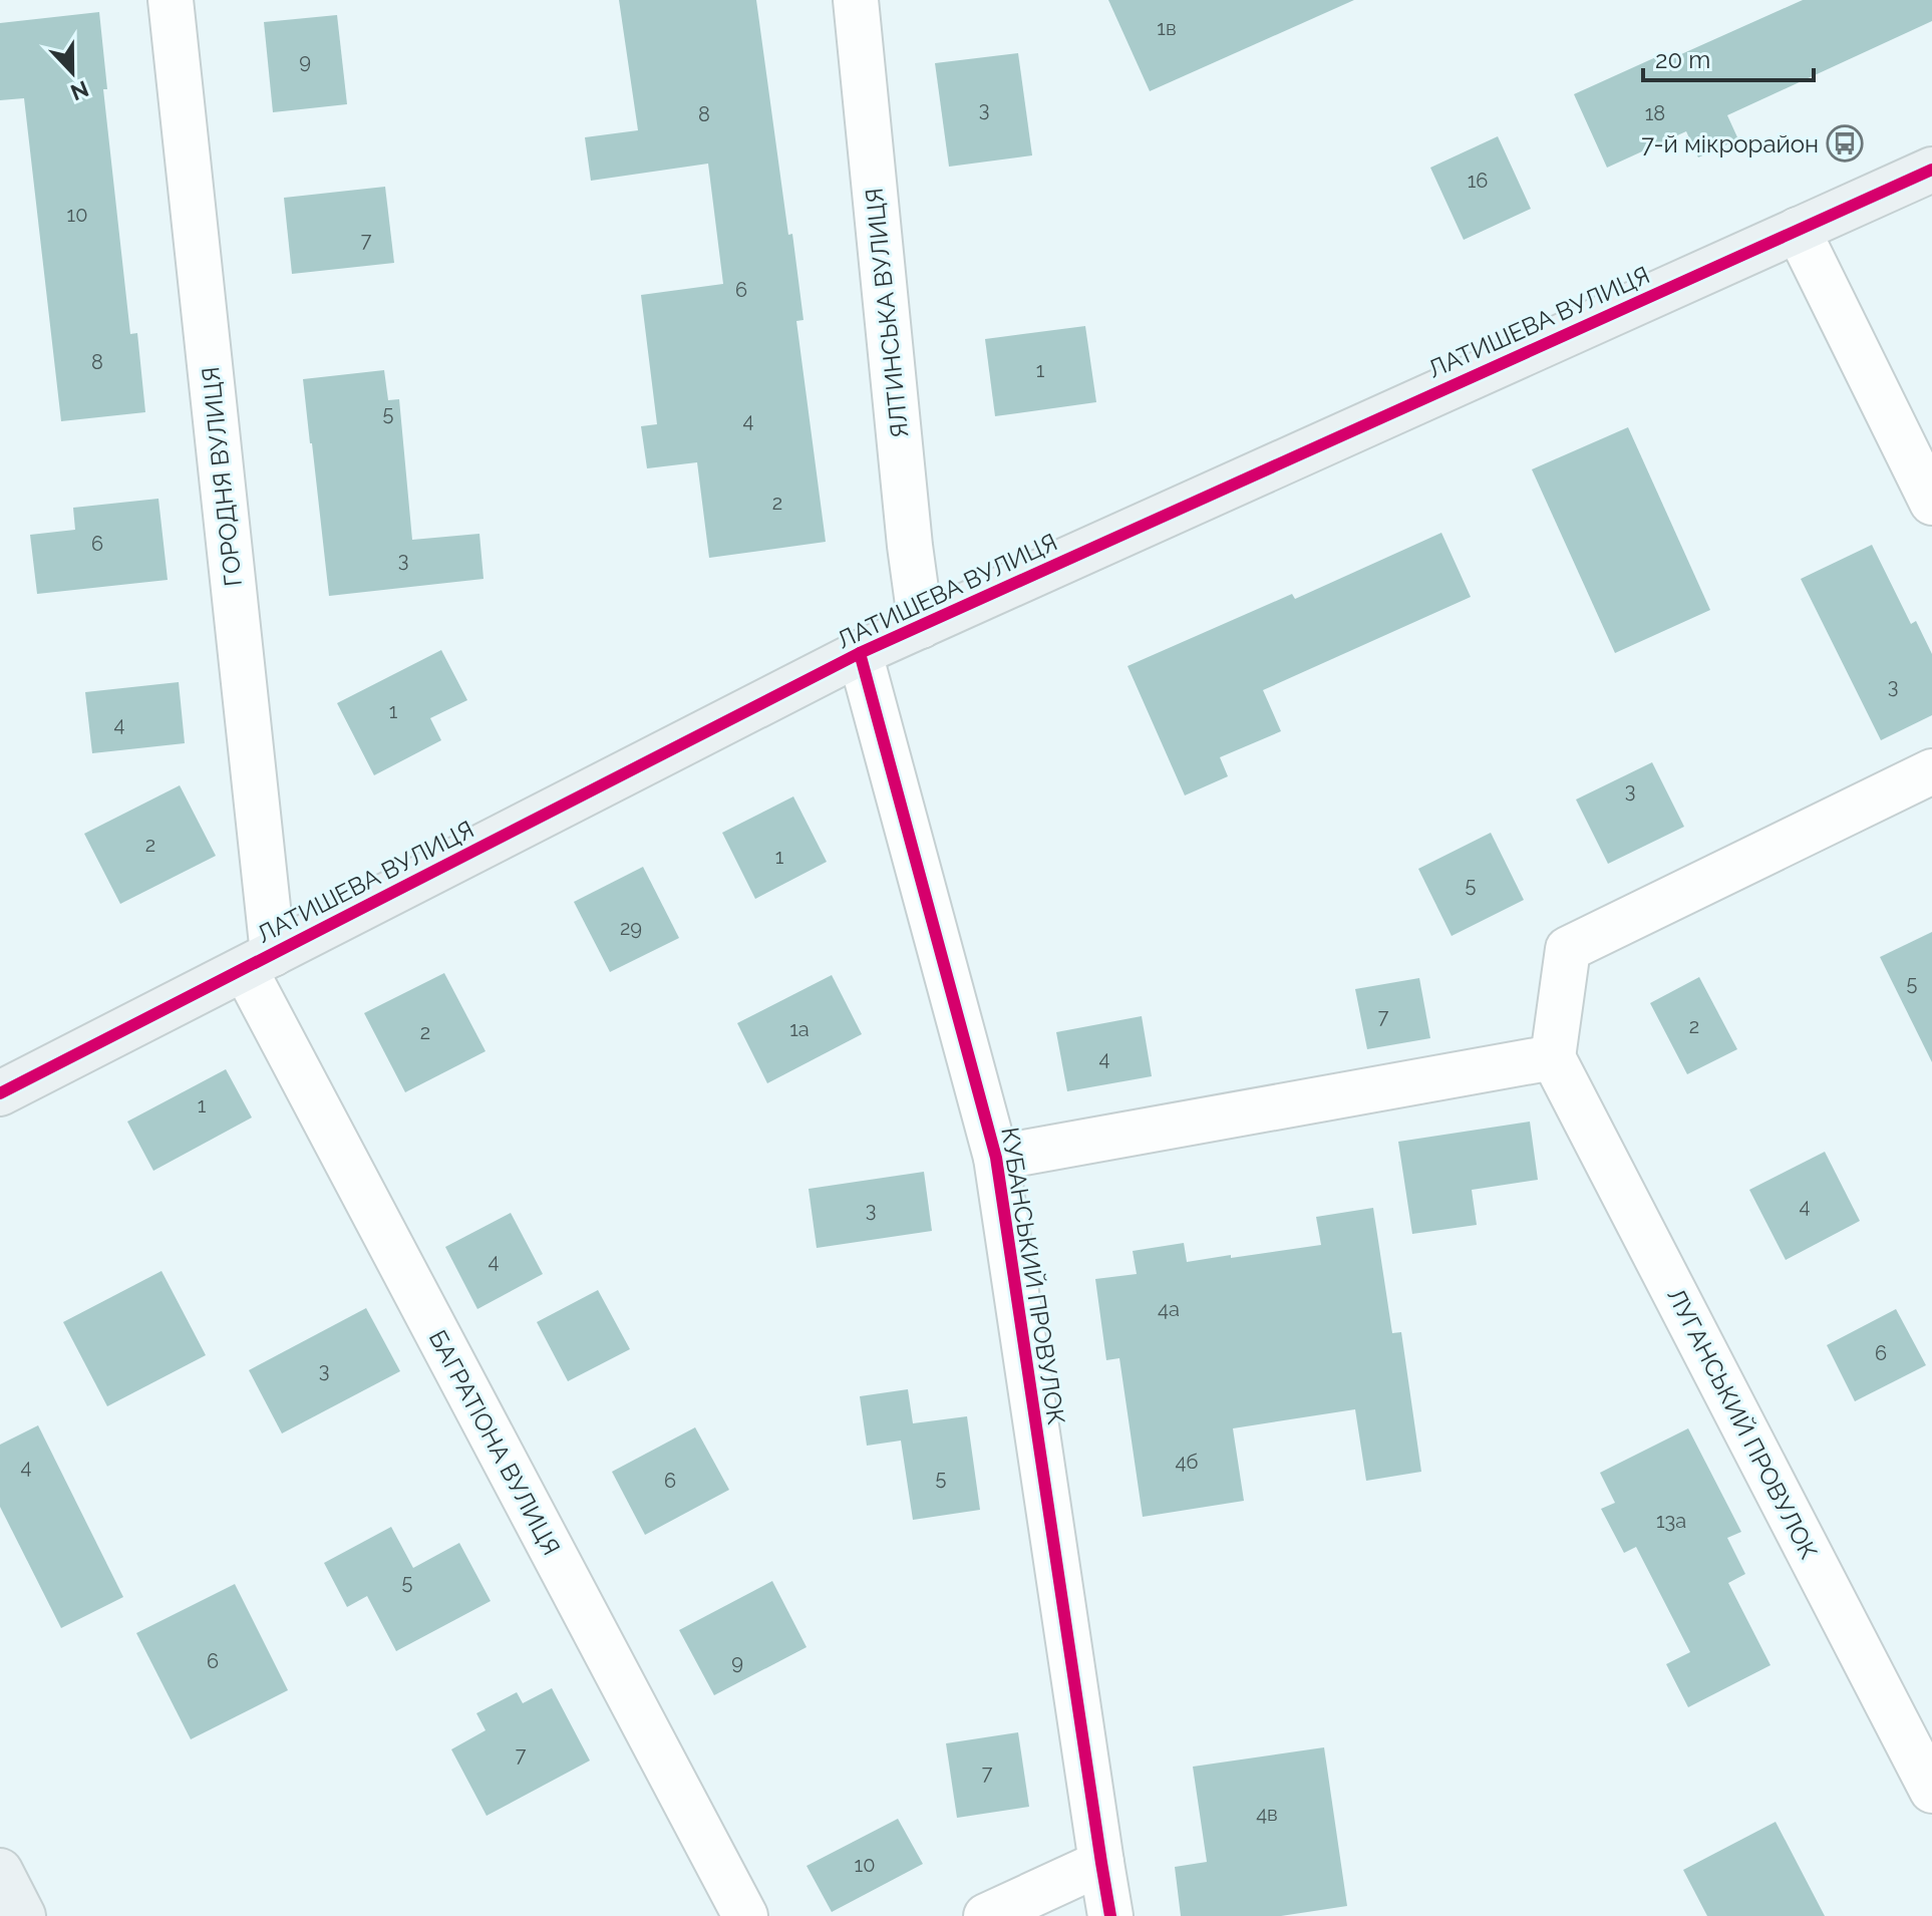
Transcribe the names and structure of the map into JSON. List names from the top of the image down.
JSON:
{
  "streets": {
    "street": [
      "ЯЛТИНСЬКА ВУЛИЦЯ",
      "ЛАТИШЕВА ВУЛИЦЯ",
      "ГОРОДНЯ ВУЛИЦЯ",
      "КУБАНСЬКИЙ ПРОВУЛОК",
      "ЛУГАНСЬКИЙ ПРОВУЛОК",
      "БАГРАТІОНА ВУЛИЦЯ"
    ]
  },
  "crossings": [
    ["ЯЛТИНСЬКА ВУЛИЦЯ", "ЛАТИШЕВА ВУЛИЦЯ"],
    ["ЛАТИШЕВА ВУЛИЦЯ", "ГОРОДНЯ ВУЛИЦЯ"],
    ["ЛАТИШЕВА ВУЛИЦЯ", "КУБАНСЬКИЙ ПРОВУЛОК"],
    ["ЛАТИШЕВА ВУЛИЦЯ", "БАГРАТІОНА ВУЛИЦЯ"],
    ["ГОРОДНЯ ВУЛИЦЯ", "БАГРАТІОНА ВУЛИЦЯ"]
  ],
  "places": {
    "bus stop": ["7-й мікрорайон"]
  },
  "house_numbers": [
    "1в",
    "9",
    "3",
    "18",
    "8",
    "16",
    "10",
    "7",
    "6",
    "8",
    "1",
    "5",
    "4",
    "2",
    "6",
    "3",
    "3",
    "1",
    "4",
    "3",
    "2",
    "1",
    "5",
    "29",
    "5",
    "7",
    "2",
    "1а",
    "2",
    "4",
    "1",
    "4",
    "3",
    "4",
    "4а",
    "6",
    "3",
    "4б",
    "4",
    "5",
    "6",
    "13а",
    "5",
    "6",
    "9",
    "7",
    "7",
    "4в",
    "10"
  ],
  "scale_bar": "20 m",
  "north": "bottom"
}
